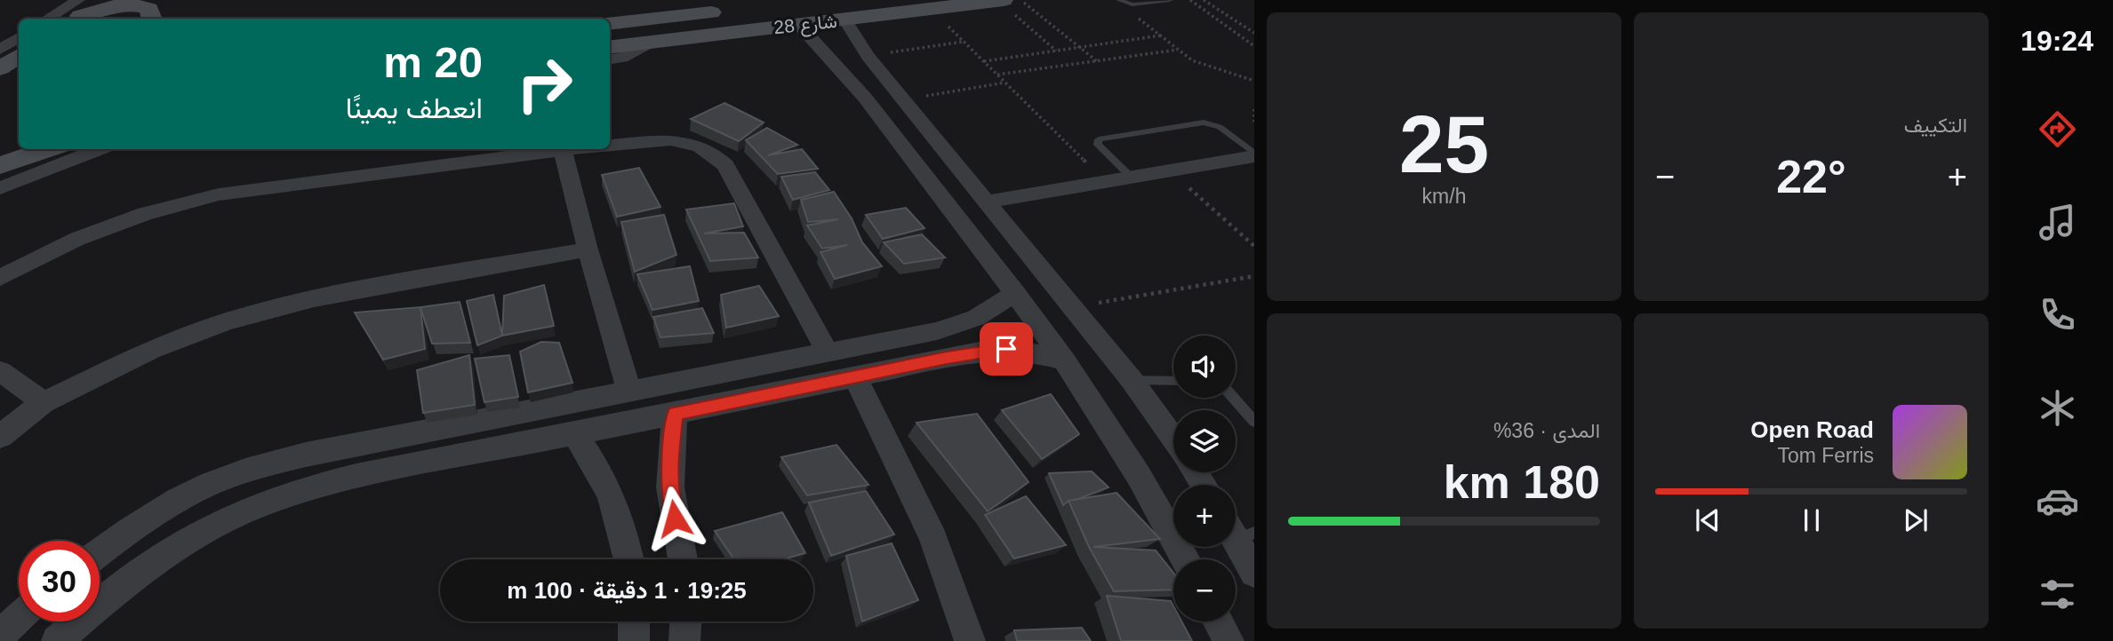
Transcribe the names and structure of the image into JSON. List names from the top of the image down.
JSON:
{
  "streets": {
    "street": ["شارع 28"]
  },
  "page": {
    "tabs": "19:24",
    "tile": [
      "التكييف",
      ["25", "km/h"],
      ["المدى · 36%", "180 km"]
    ],
    "turn": ["20 m", "انعطف يمينًا"],
    "heat": ["−", "22°", "+"],
    "map_buttons": ["+", "−"],
    "song": ["Open Road", "Tom Ferris"],
    "limit": "30",
    "trip": "19:25 · 1 دقيقة · 100 m"
  }
}
